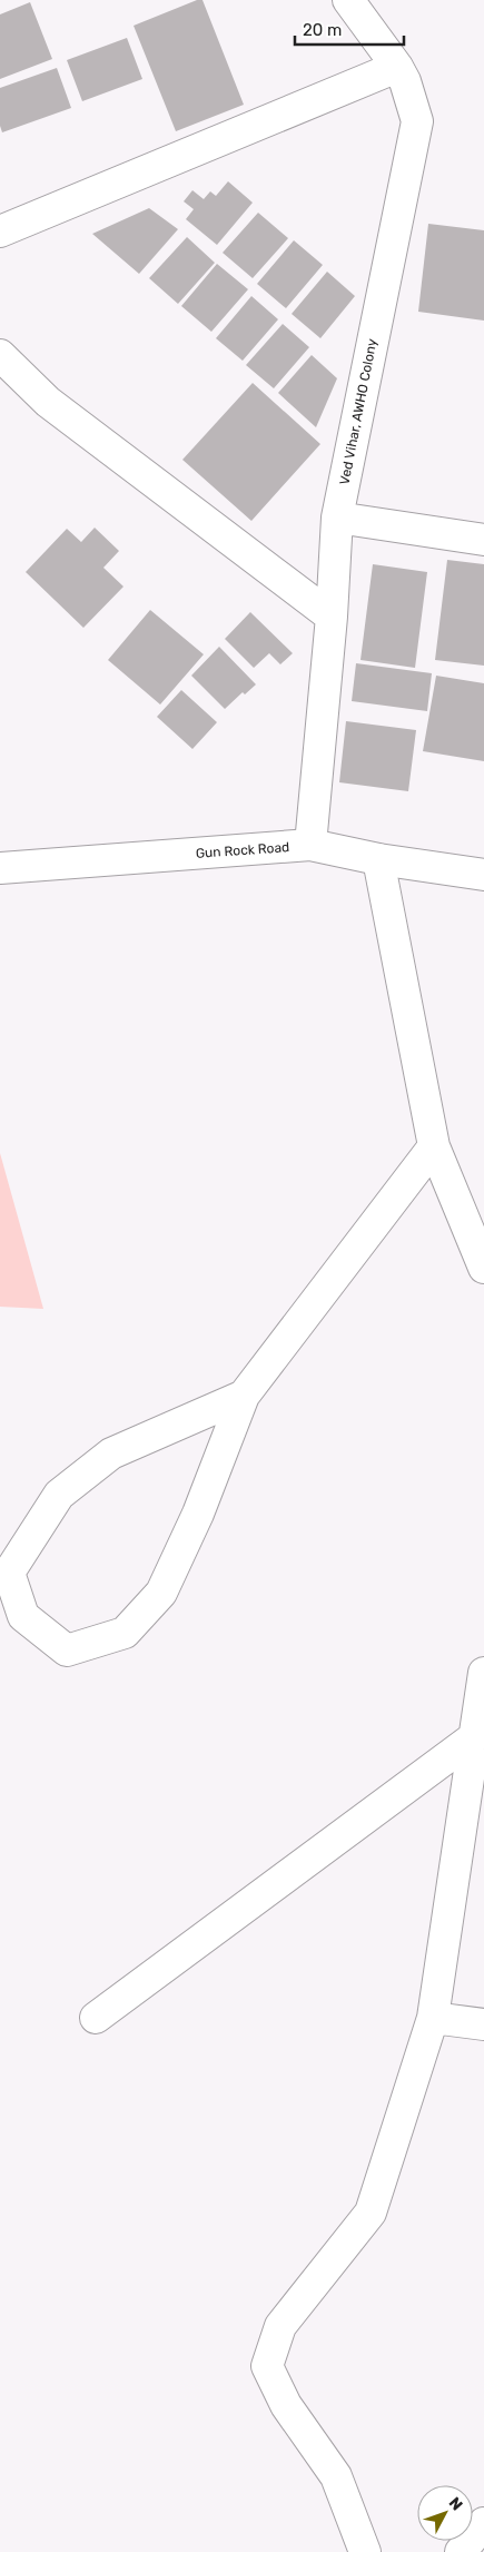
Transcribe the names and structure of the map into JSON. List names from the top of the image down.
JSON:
{
  "streets": {
    "street": ["Ved Vihar, AWHO Colony", "Gun Rock Road"]
  },
  "crossings": [
    ["Ved Vihar, AWHO Colony", "Gun Rock Road"]
  ],
  "scale_bar": "20 m",
  "north": "top right"
}
